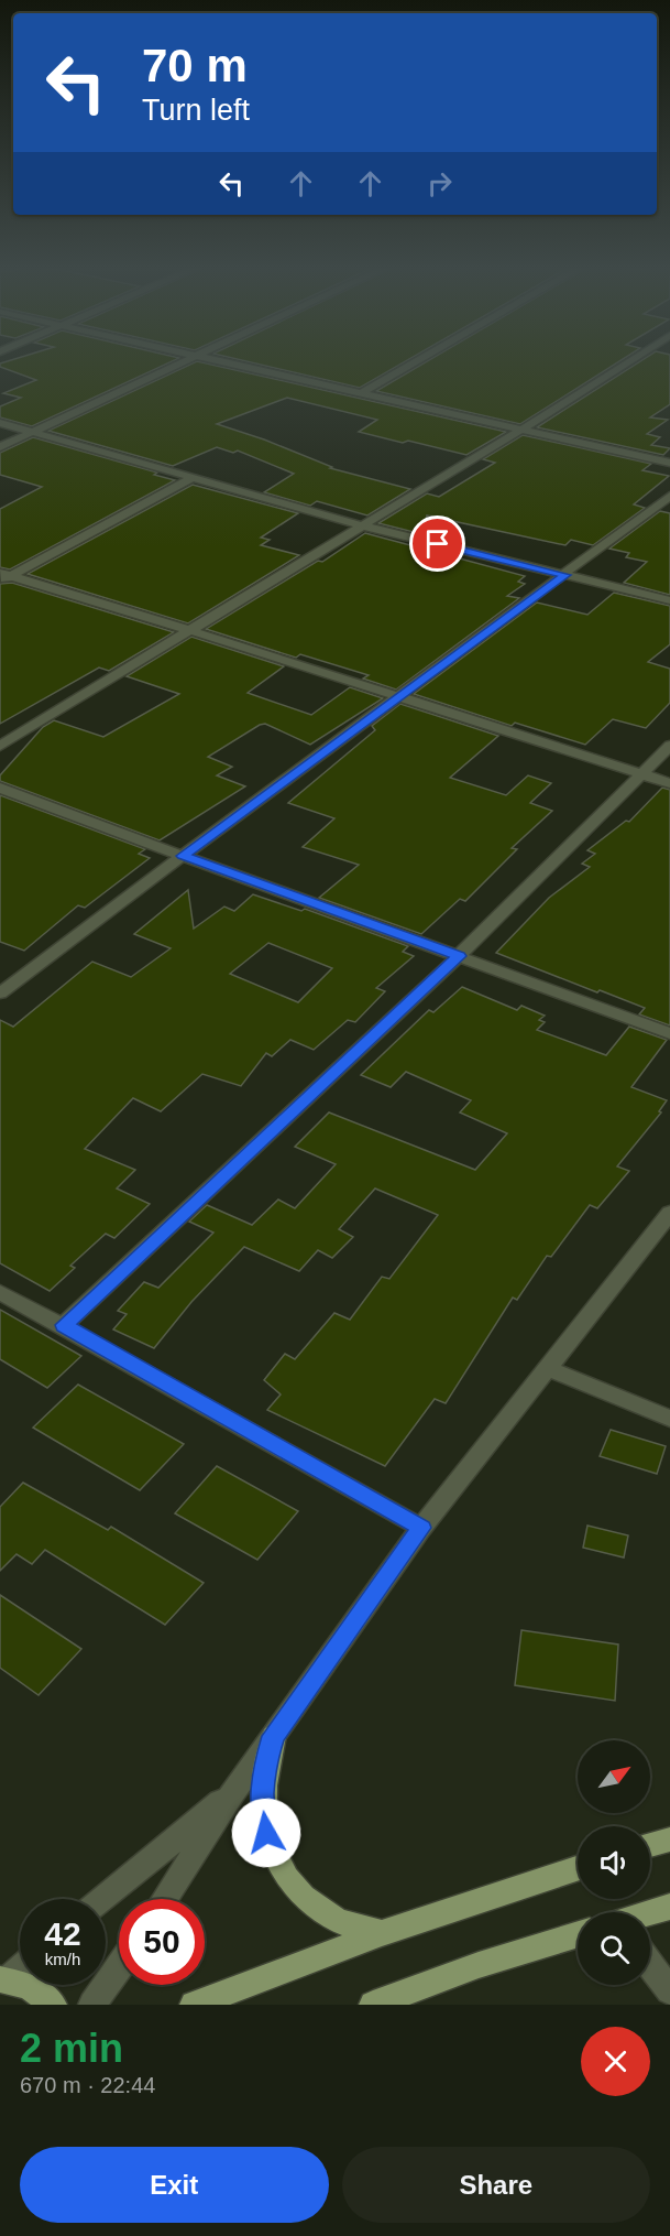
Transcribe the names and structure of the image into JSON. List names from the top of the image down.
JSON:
{
  "north": "top right",
  "page": {
    "turn": ["70 m", "Turn left"],
    "speed": "42 km/h",
    "limit": "50",
    "heading": ["2 min", "670 m · 22:44"],
    "buttons": ["Exit", "Share"]
  }
}
